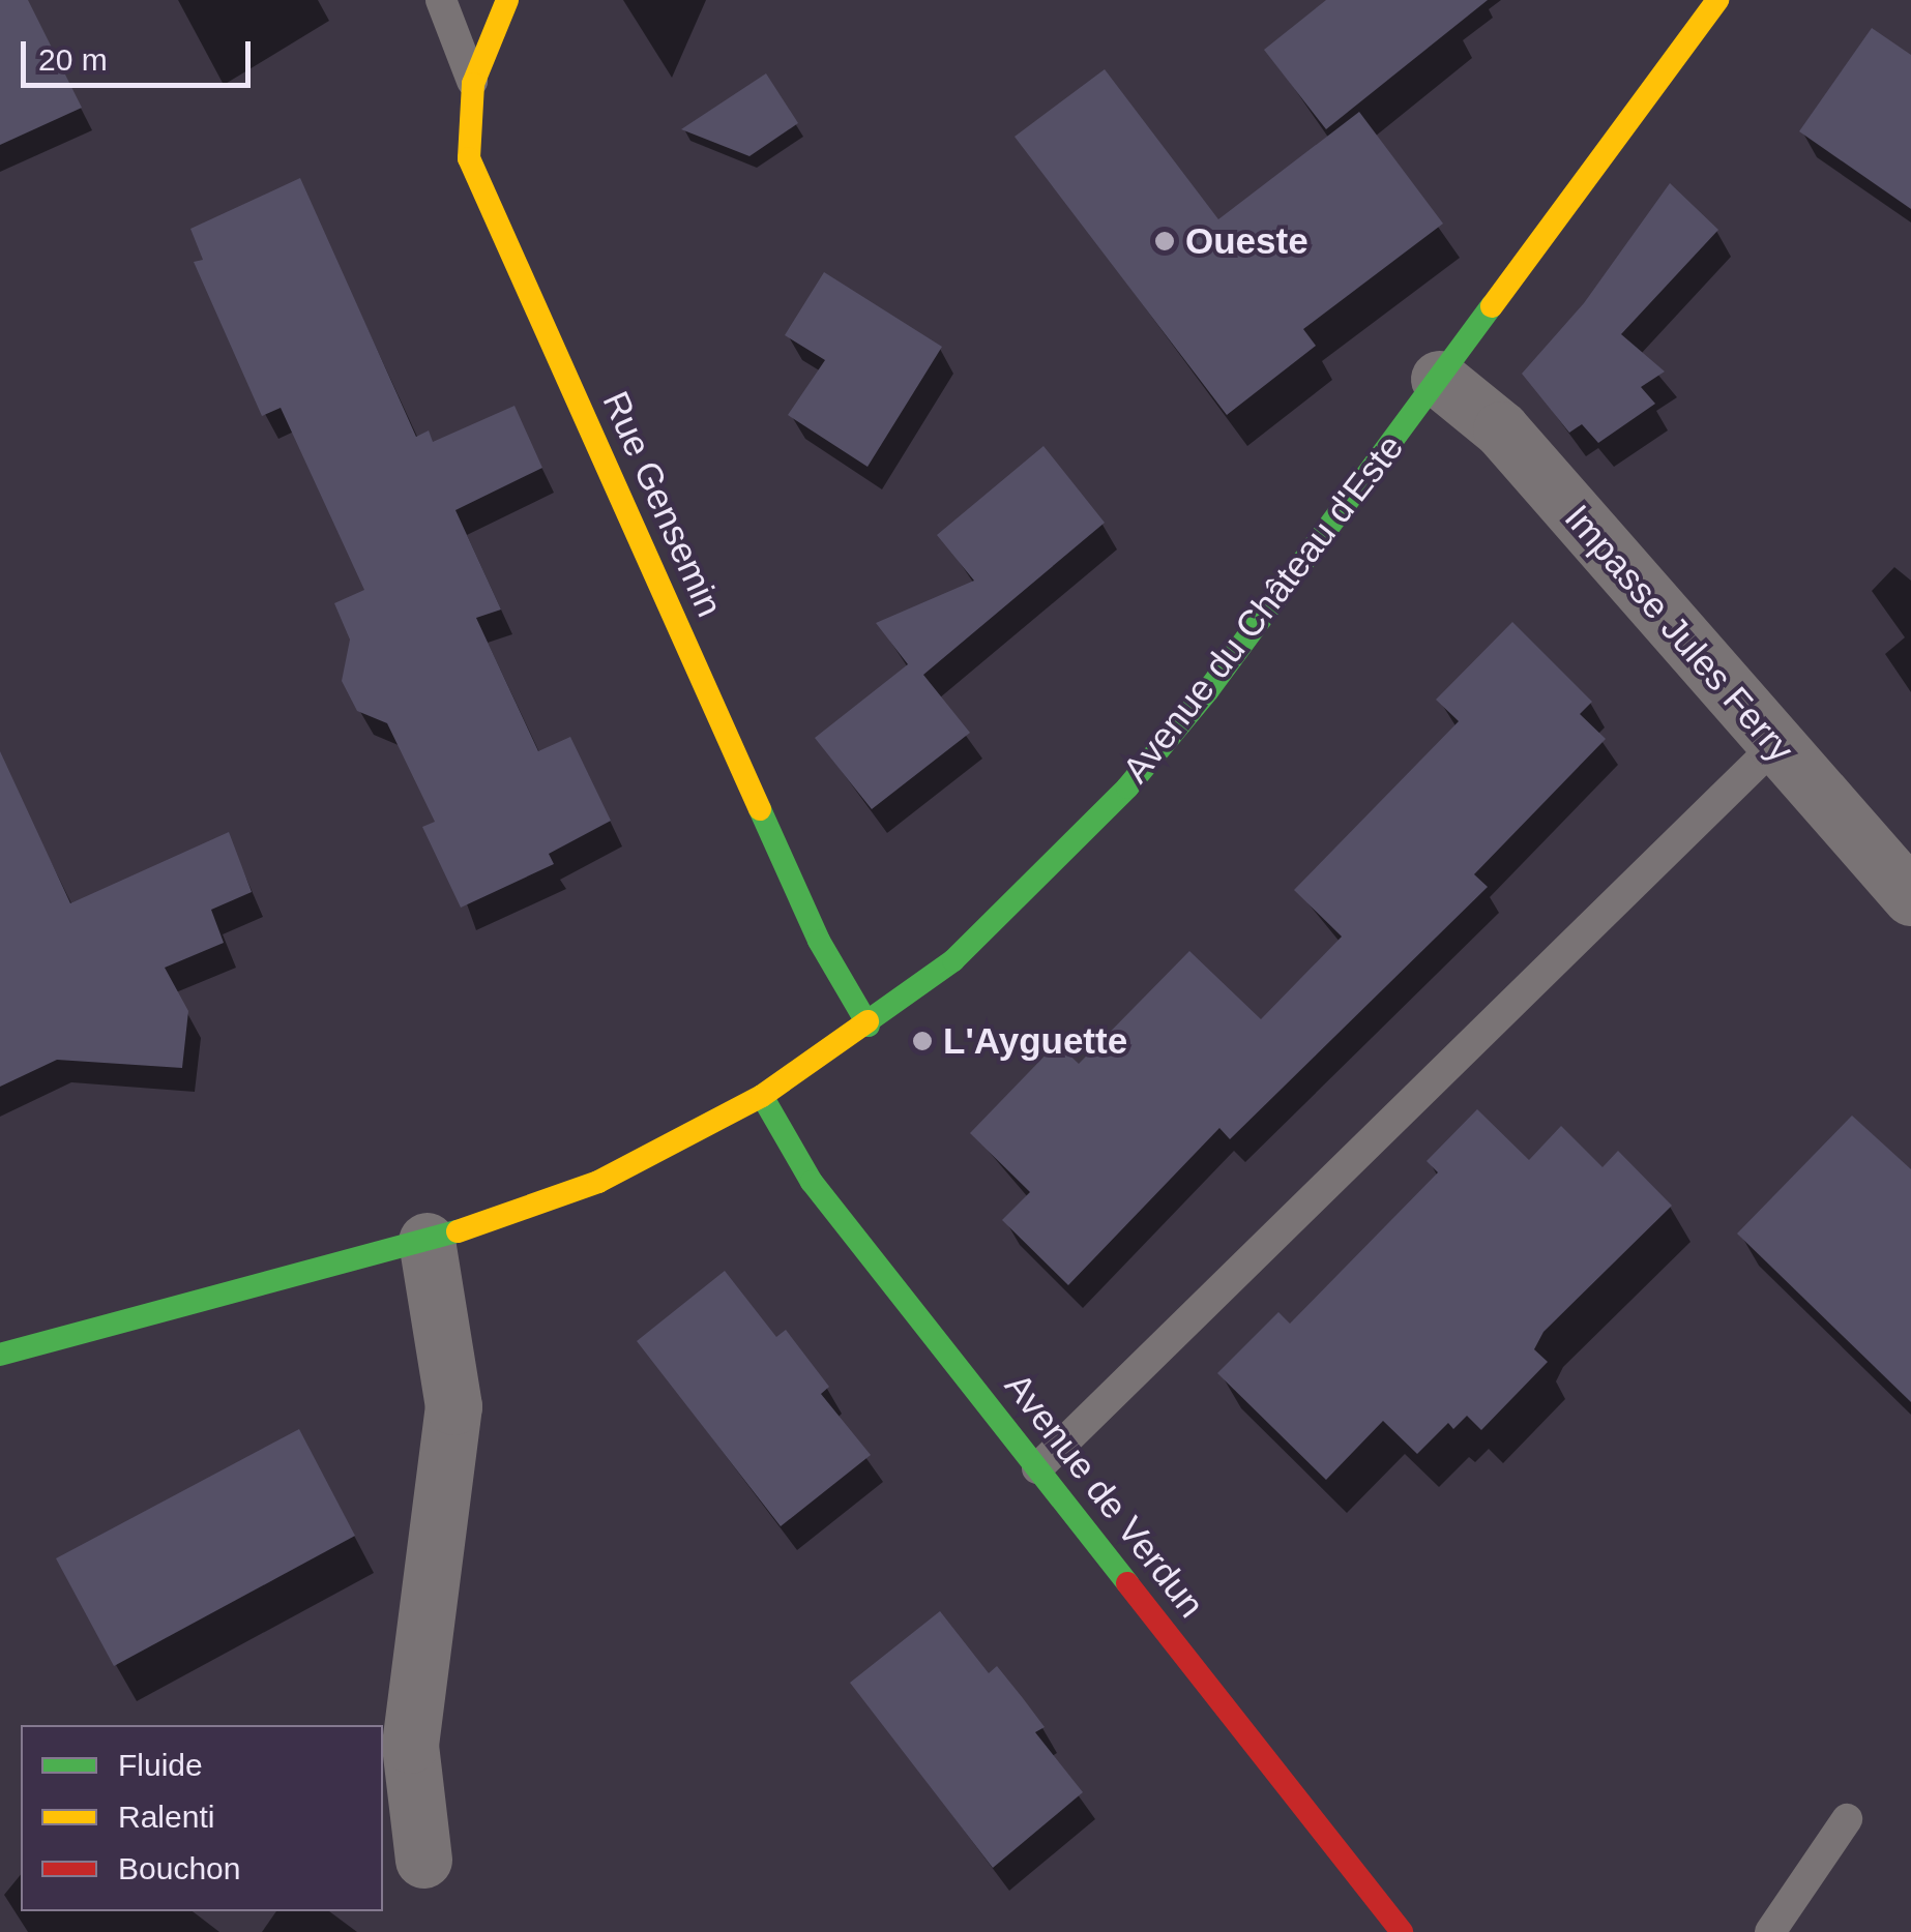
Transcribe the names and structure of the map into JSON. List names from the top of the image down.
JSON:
{
  "streets": {
    "street": [
      "Rue Gensemin",
      "Avenue du Château d'Este",
      "Impasse Jules Ferry",
      "Avenue de Verdun"
    ]
  },
  "crossings": [
    ["Rue Gensemin", "Avenue du Château d'Este"],
    ["Avenue du Château d'Este", "Impasse Jules Ferry"],
    ["Avenue du Château d'Este", "Avenue de Verdun"]
  ],
  "places": ["Oueste", "L'Ayguette"],
  "legend": ["Fluide", "Ralenti", "Bouchon"],
  "scale_bar": "20 m"
}
